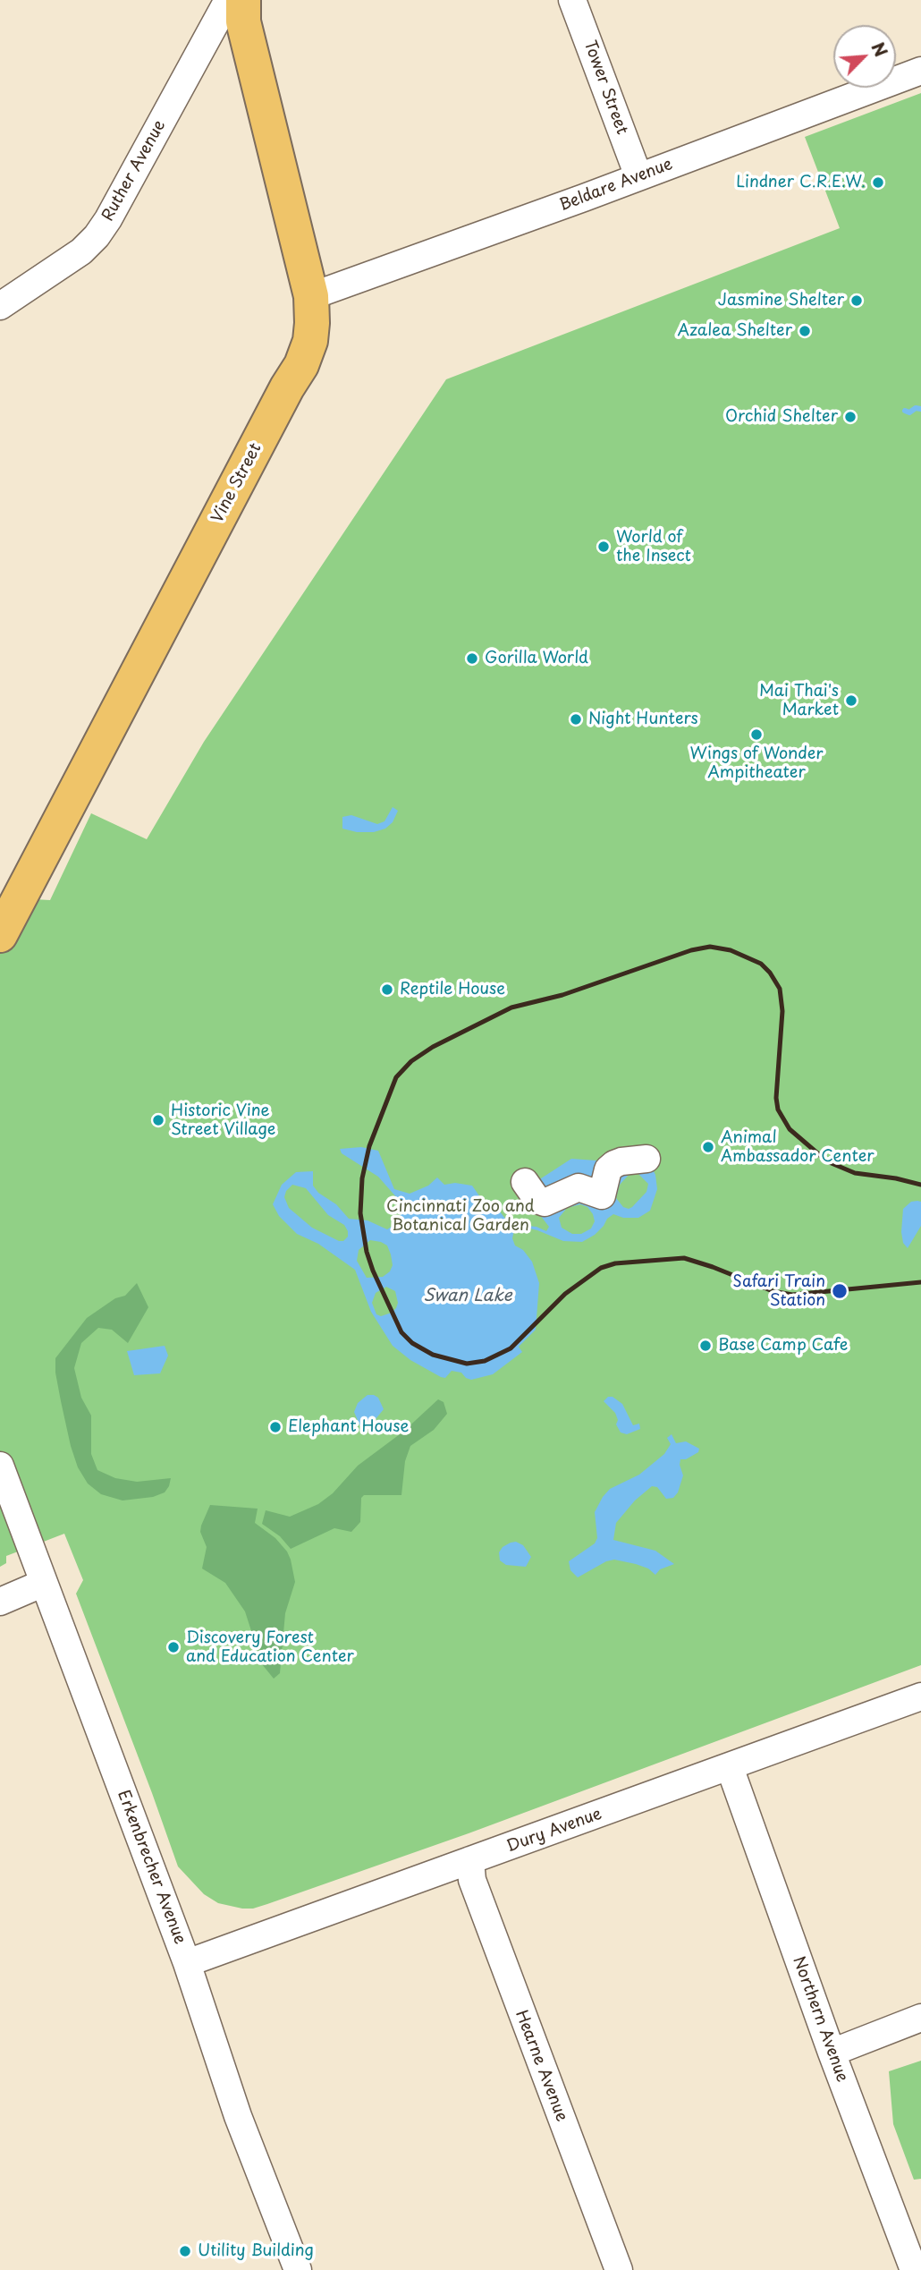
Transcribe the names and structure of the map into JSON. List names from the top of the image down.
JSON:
{
  "streets": {
    "main road": ["Vine Street"],
    "street": [
      "Tower Street",
      "Ruther Avenue",
      "Beldare Avenue",
      "Dury Avenue",
      "Erkenbrecher Avenue",
      "Northern Avenue",
      "Hearne Avenue"
    ]
  },
  "crossings": [
    ["Tower Street", "Beldare Avenue"],
    ["Beldare Avenue", "Vine Street"],
    ["Dury Avenue", "Erkenbrecher Avenue"],
    ["Dury Avenue", "Northern Avenue"],
    ["Dury Avenue", "Hearne Avenue"]
  ],
  "water": ["Swan Lake"],
  "parks": ["Cincinnati Zoo and Botanical Garden"],
  "places": [
    "Lindner C.R.E.W.",
    "Jasmine Shelter",
    "Azalea Shelter",
    "Orchid Shelter",
    "World of the Insect",
    "Gorilla World",
    "Mai Thai's Market",
    "Night Hunters",
    "Wings of Wonder Ampitheater",
    "Reptile House",
    "Historic Vine Street Village",
    "Animal Ambassador Center",
    "Safari Train Station",
    "Base Camp Cafe",
    "Elephant House",
    "Discovery Forest and Education Center",
    "Utility Building"
  ],
  "north": "top right"
}
